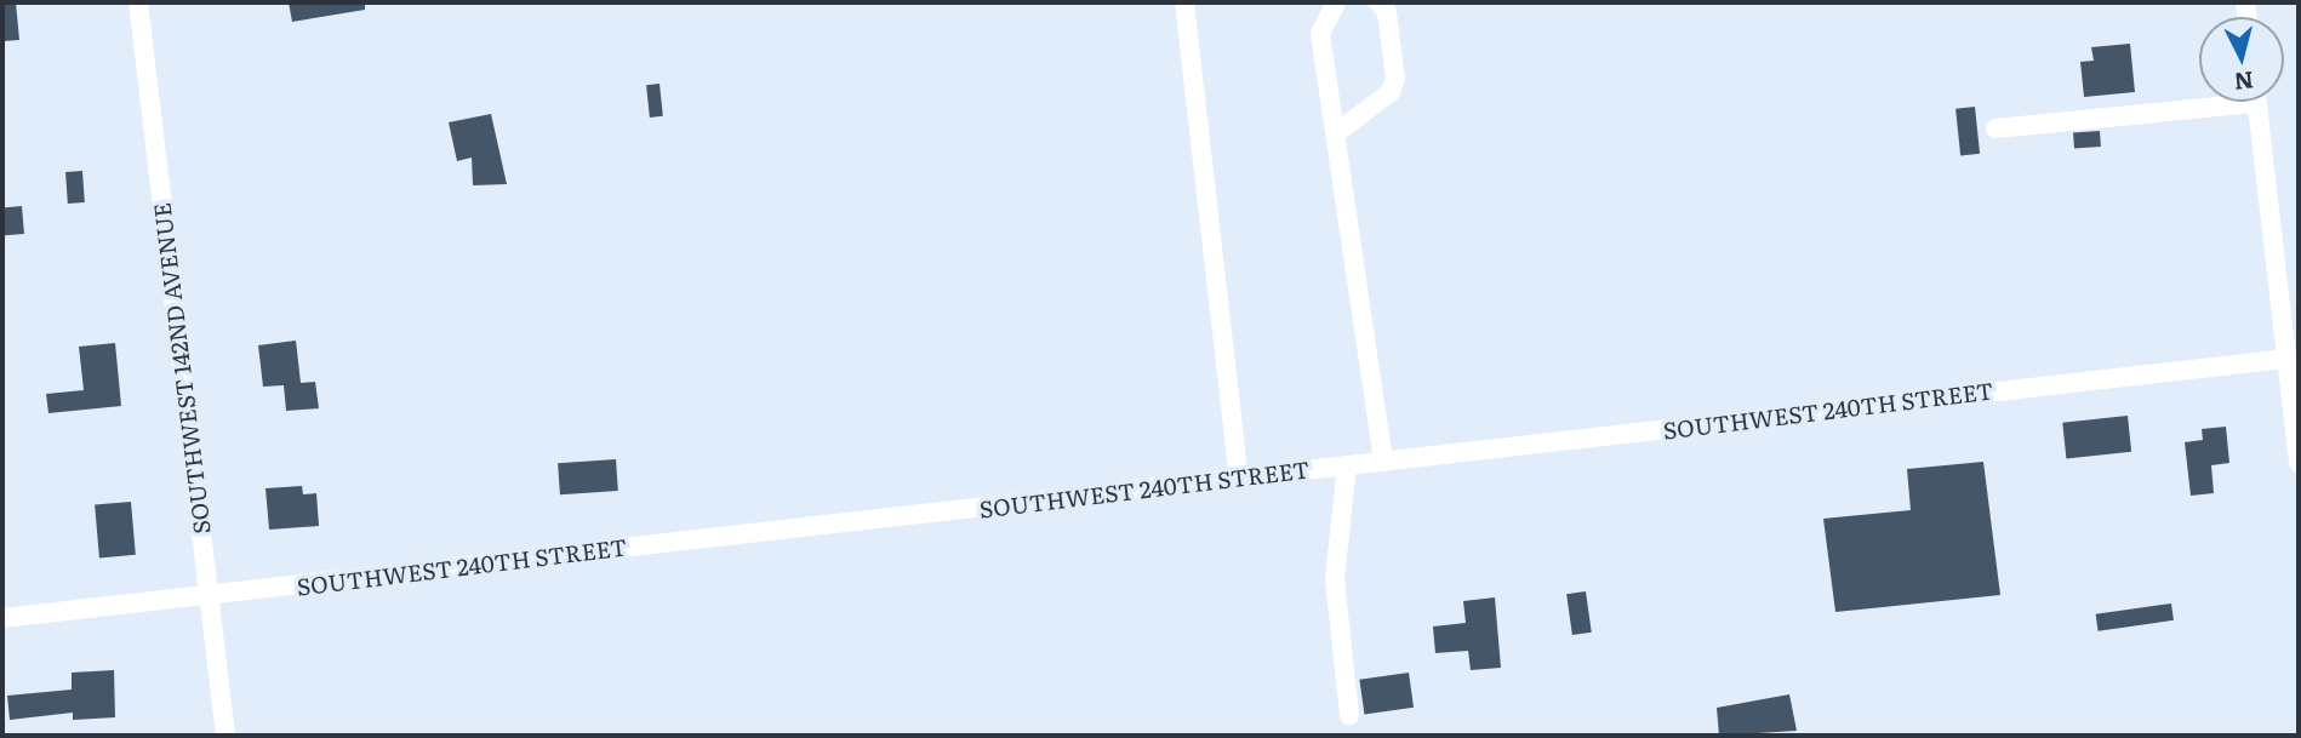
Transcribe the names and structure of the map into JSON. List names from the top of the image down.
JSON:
{
  "streets": {
    "street": ["SOUTHWEST 142ND AVENUE", "SOUTHWEST 240TH STREET"]
  },
  "crossings": [
    ["SOUTHWEST 142ND AVENUE", "SOUTHWEST 240TH STREET"]
  ],
  "north": "bottom"
}
